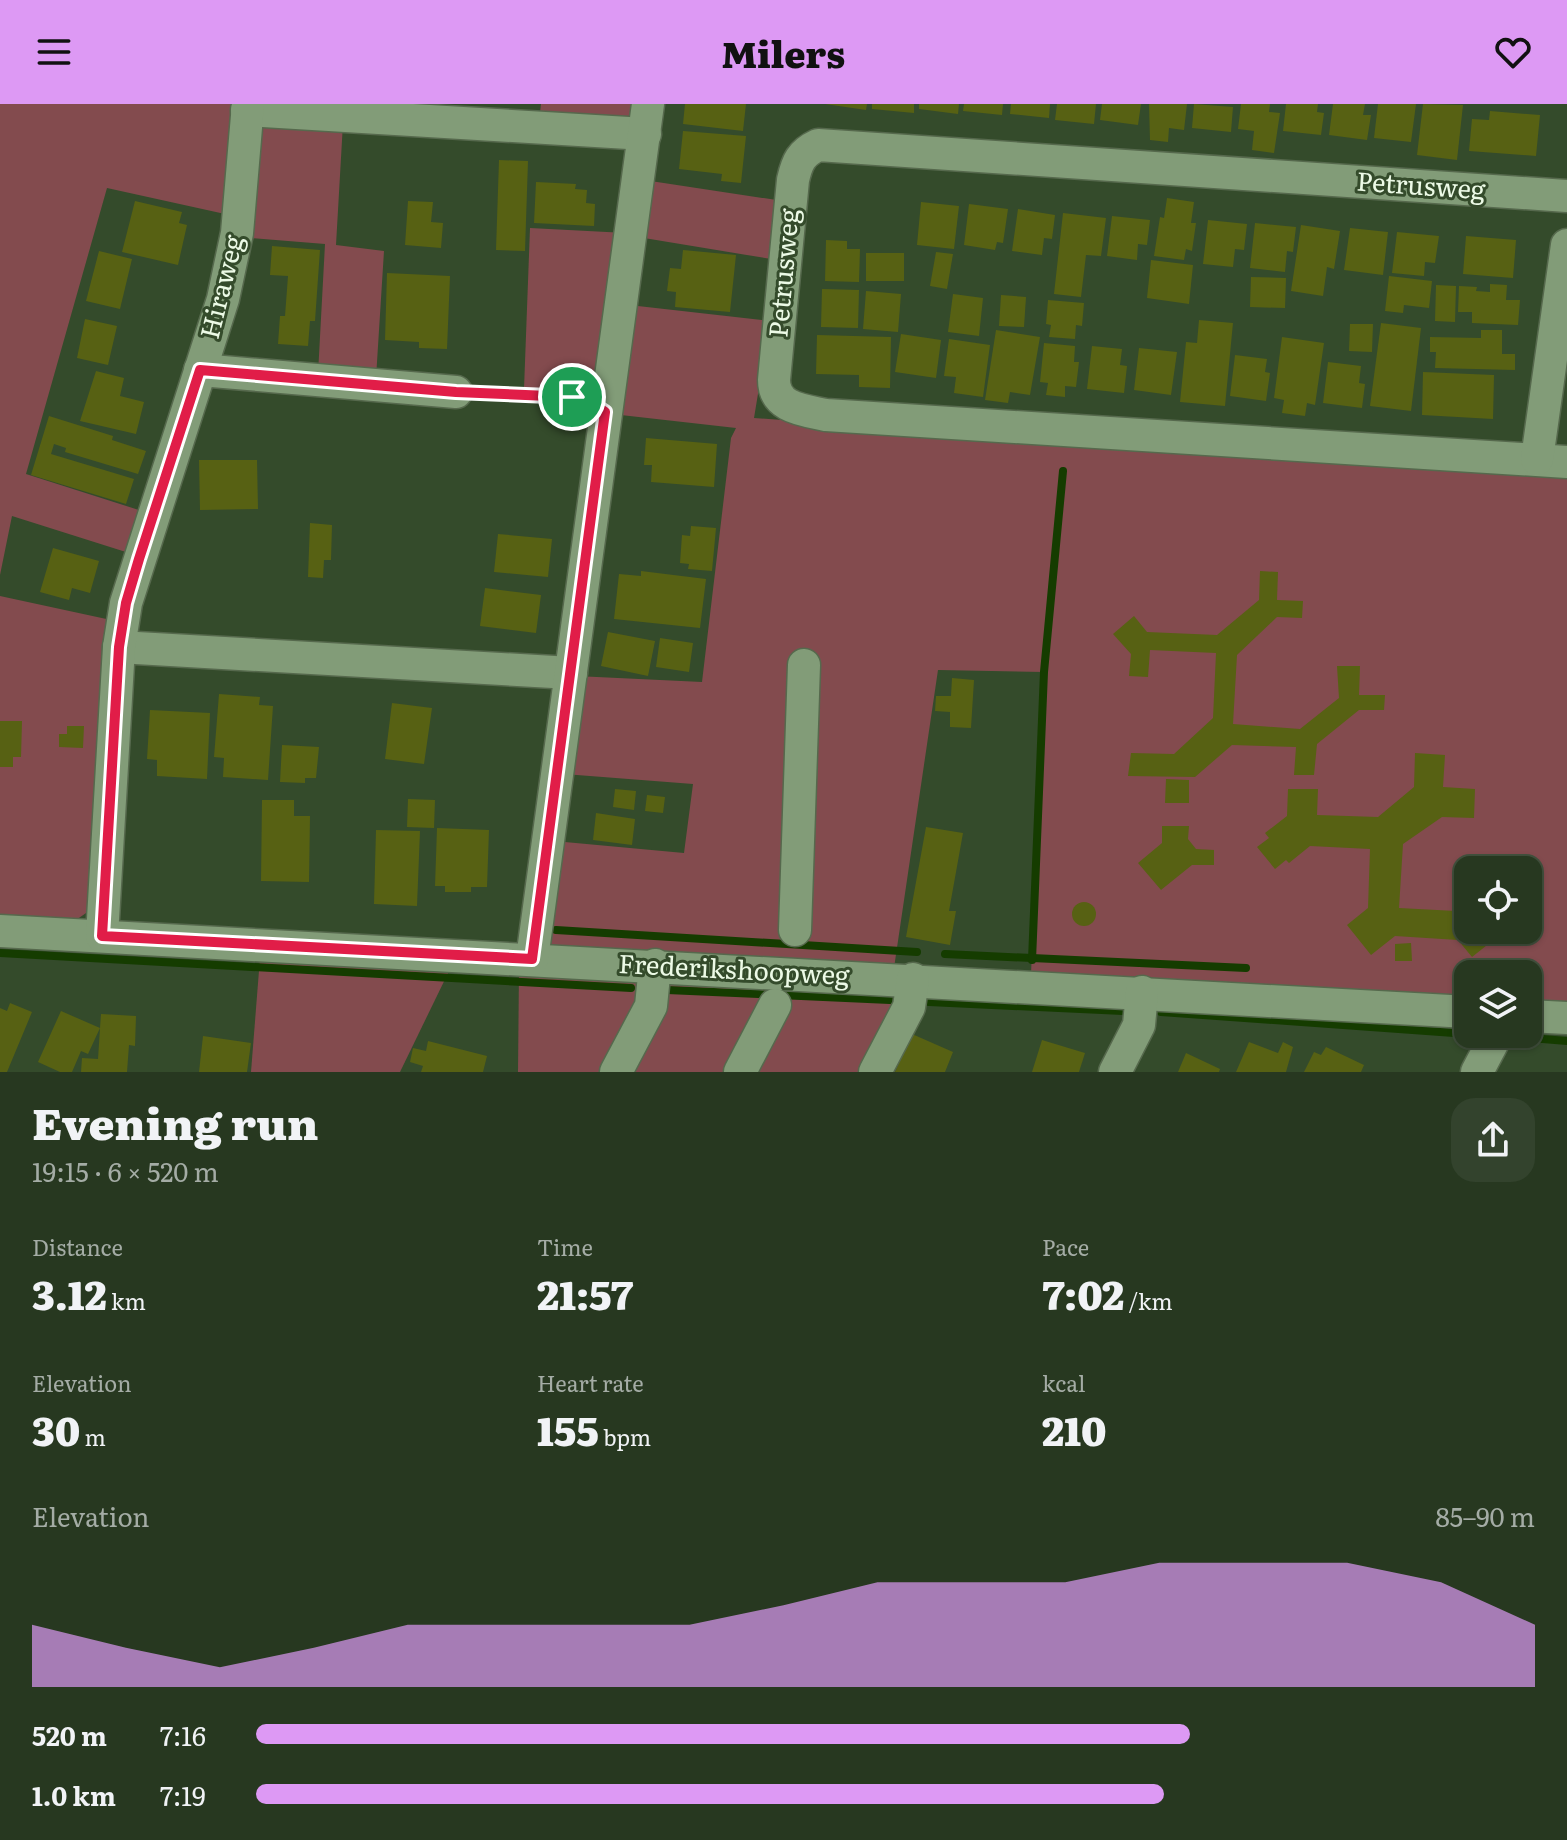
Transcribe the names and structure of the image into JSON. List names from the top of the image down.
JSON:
{
  "streets": {
    "street": ["Petrusweg", "Hiraweg", "Frederikshoopweg"]
  },
  "crossings": [
    ["Hiraweg", "Frederikshoopweg"]
  ],
  "page": {
    "header": "Milers",
    "heading": ["Evening run", "19:15 · 6 × 520 m"],
    "stats": [
      ["Distance", "3.12 km"],
      ["Time", "21:57"],
      ["Pace", "7:02 /km"],
      ["Elevation", "30 m"],
      ["Heart rate", "155 bpm"],
      ["kcal", "210"]
    ],
    "chart": ["Elevation", "85–90 m"],
    "list": [
      {
        "name": "520 m",
        "note": "7:16"
      },
      {
        "name": "1.0 km",
        "note": "7:19"
      }
    ]
  }
}
